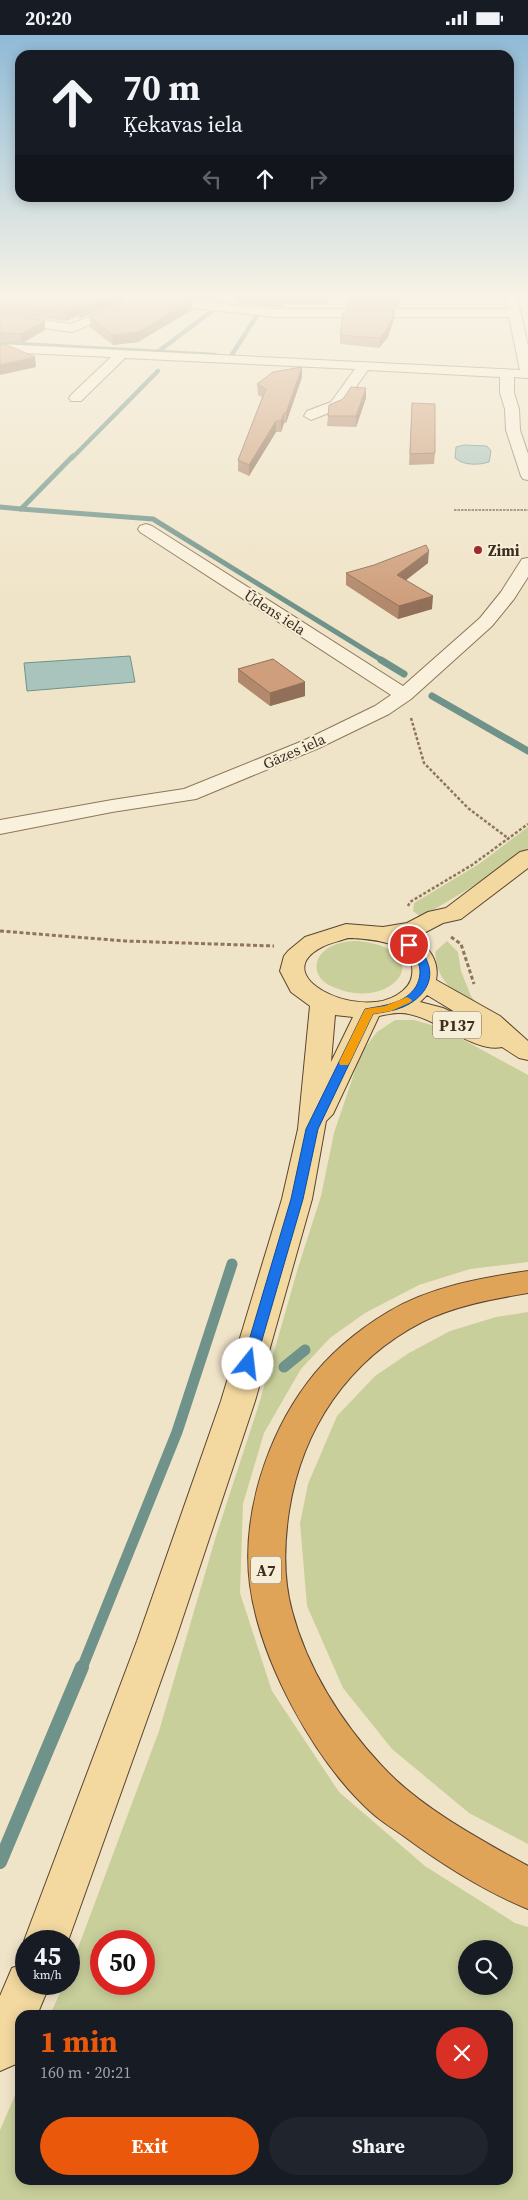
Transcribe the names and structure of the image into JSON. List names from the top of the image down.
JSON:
{
  "streets": {
    "highway": ["A7"],
    "main road": ["P137"],
    "street": ["Ūdens iela", "Gāzes iela"]
  },
  "crossings": [
    ["Ūdens iela", "Gāzes iela"]
  ],
  "places": ["Zimi"],
  "page": {
    "status": "20:20",
    "turn": ["70 m", "Ķekavas iela"],
    "speed": "45 km/h",
    "limit": "50",
    "heading": ["1 min", "160 m · 20:21"],
    "buttons": ["Exit", "Share"]
  }
}
